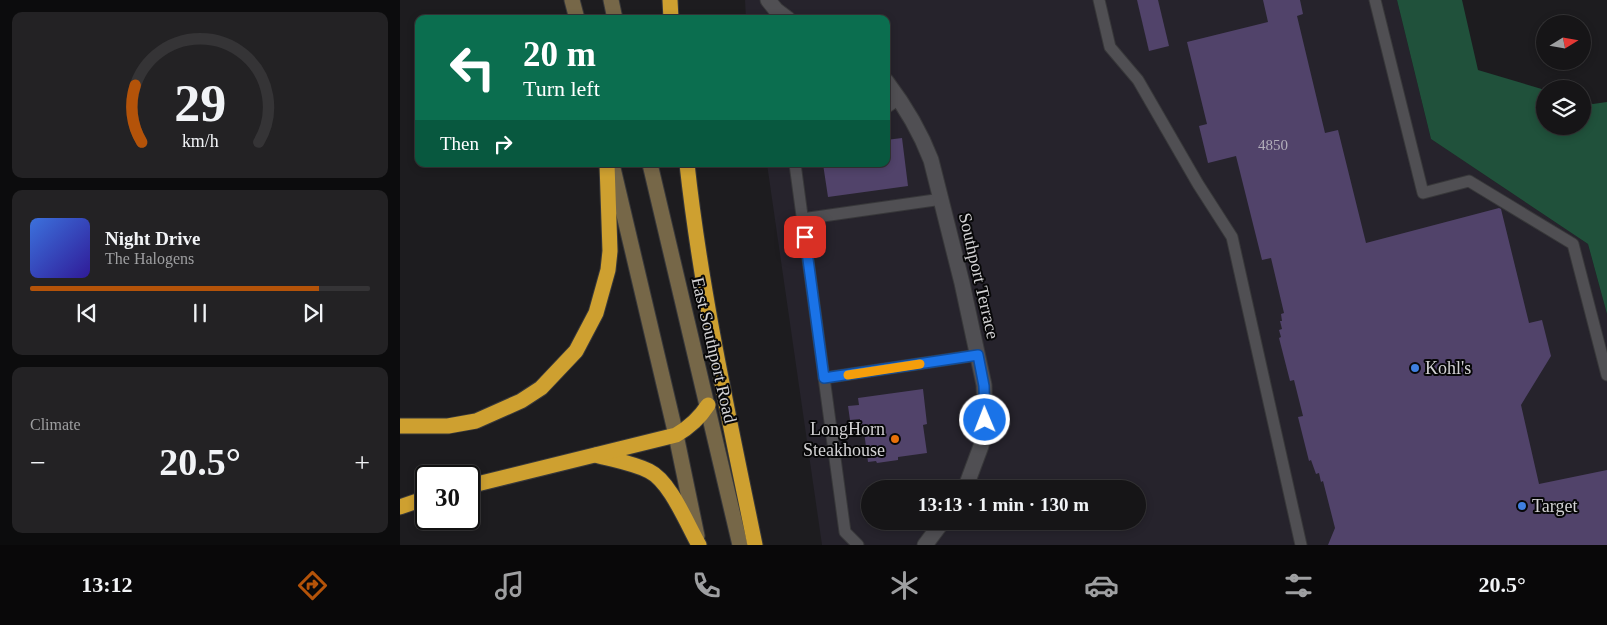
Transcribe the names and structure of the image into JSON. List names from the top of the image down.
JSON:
{
  "streets": {
    "main road": ["East Southport Road"],
    "street": ["Southport Terrace"]
  },
  "places": ["Kohl's", "LongHorn Steakhouse", "Target"],
  "house_numbers": ["4850"],
  "north": "right",
  "page": {
    "turn": ["20 m", "Turn left"],
    "then": "Then",
    "song": ["Night Drive", "The Halogens"],
    "tile": "Climate",
    "heat": ["−", "20.5°", "+"],
    "limit": "30",
    "trip": "13:13 · 1 min · 130 m",
    "tabs": ["13:12", "20.5°"],
    "gauge": ["29", "km/h"]
  }
}
